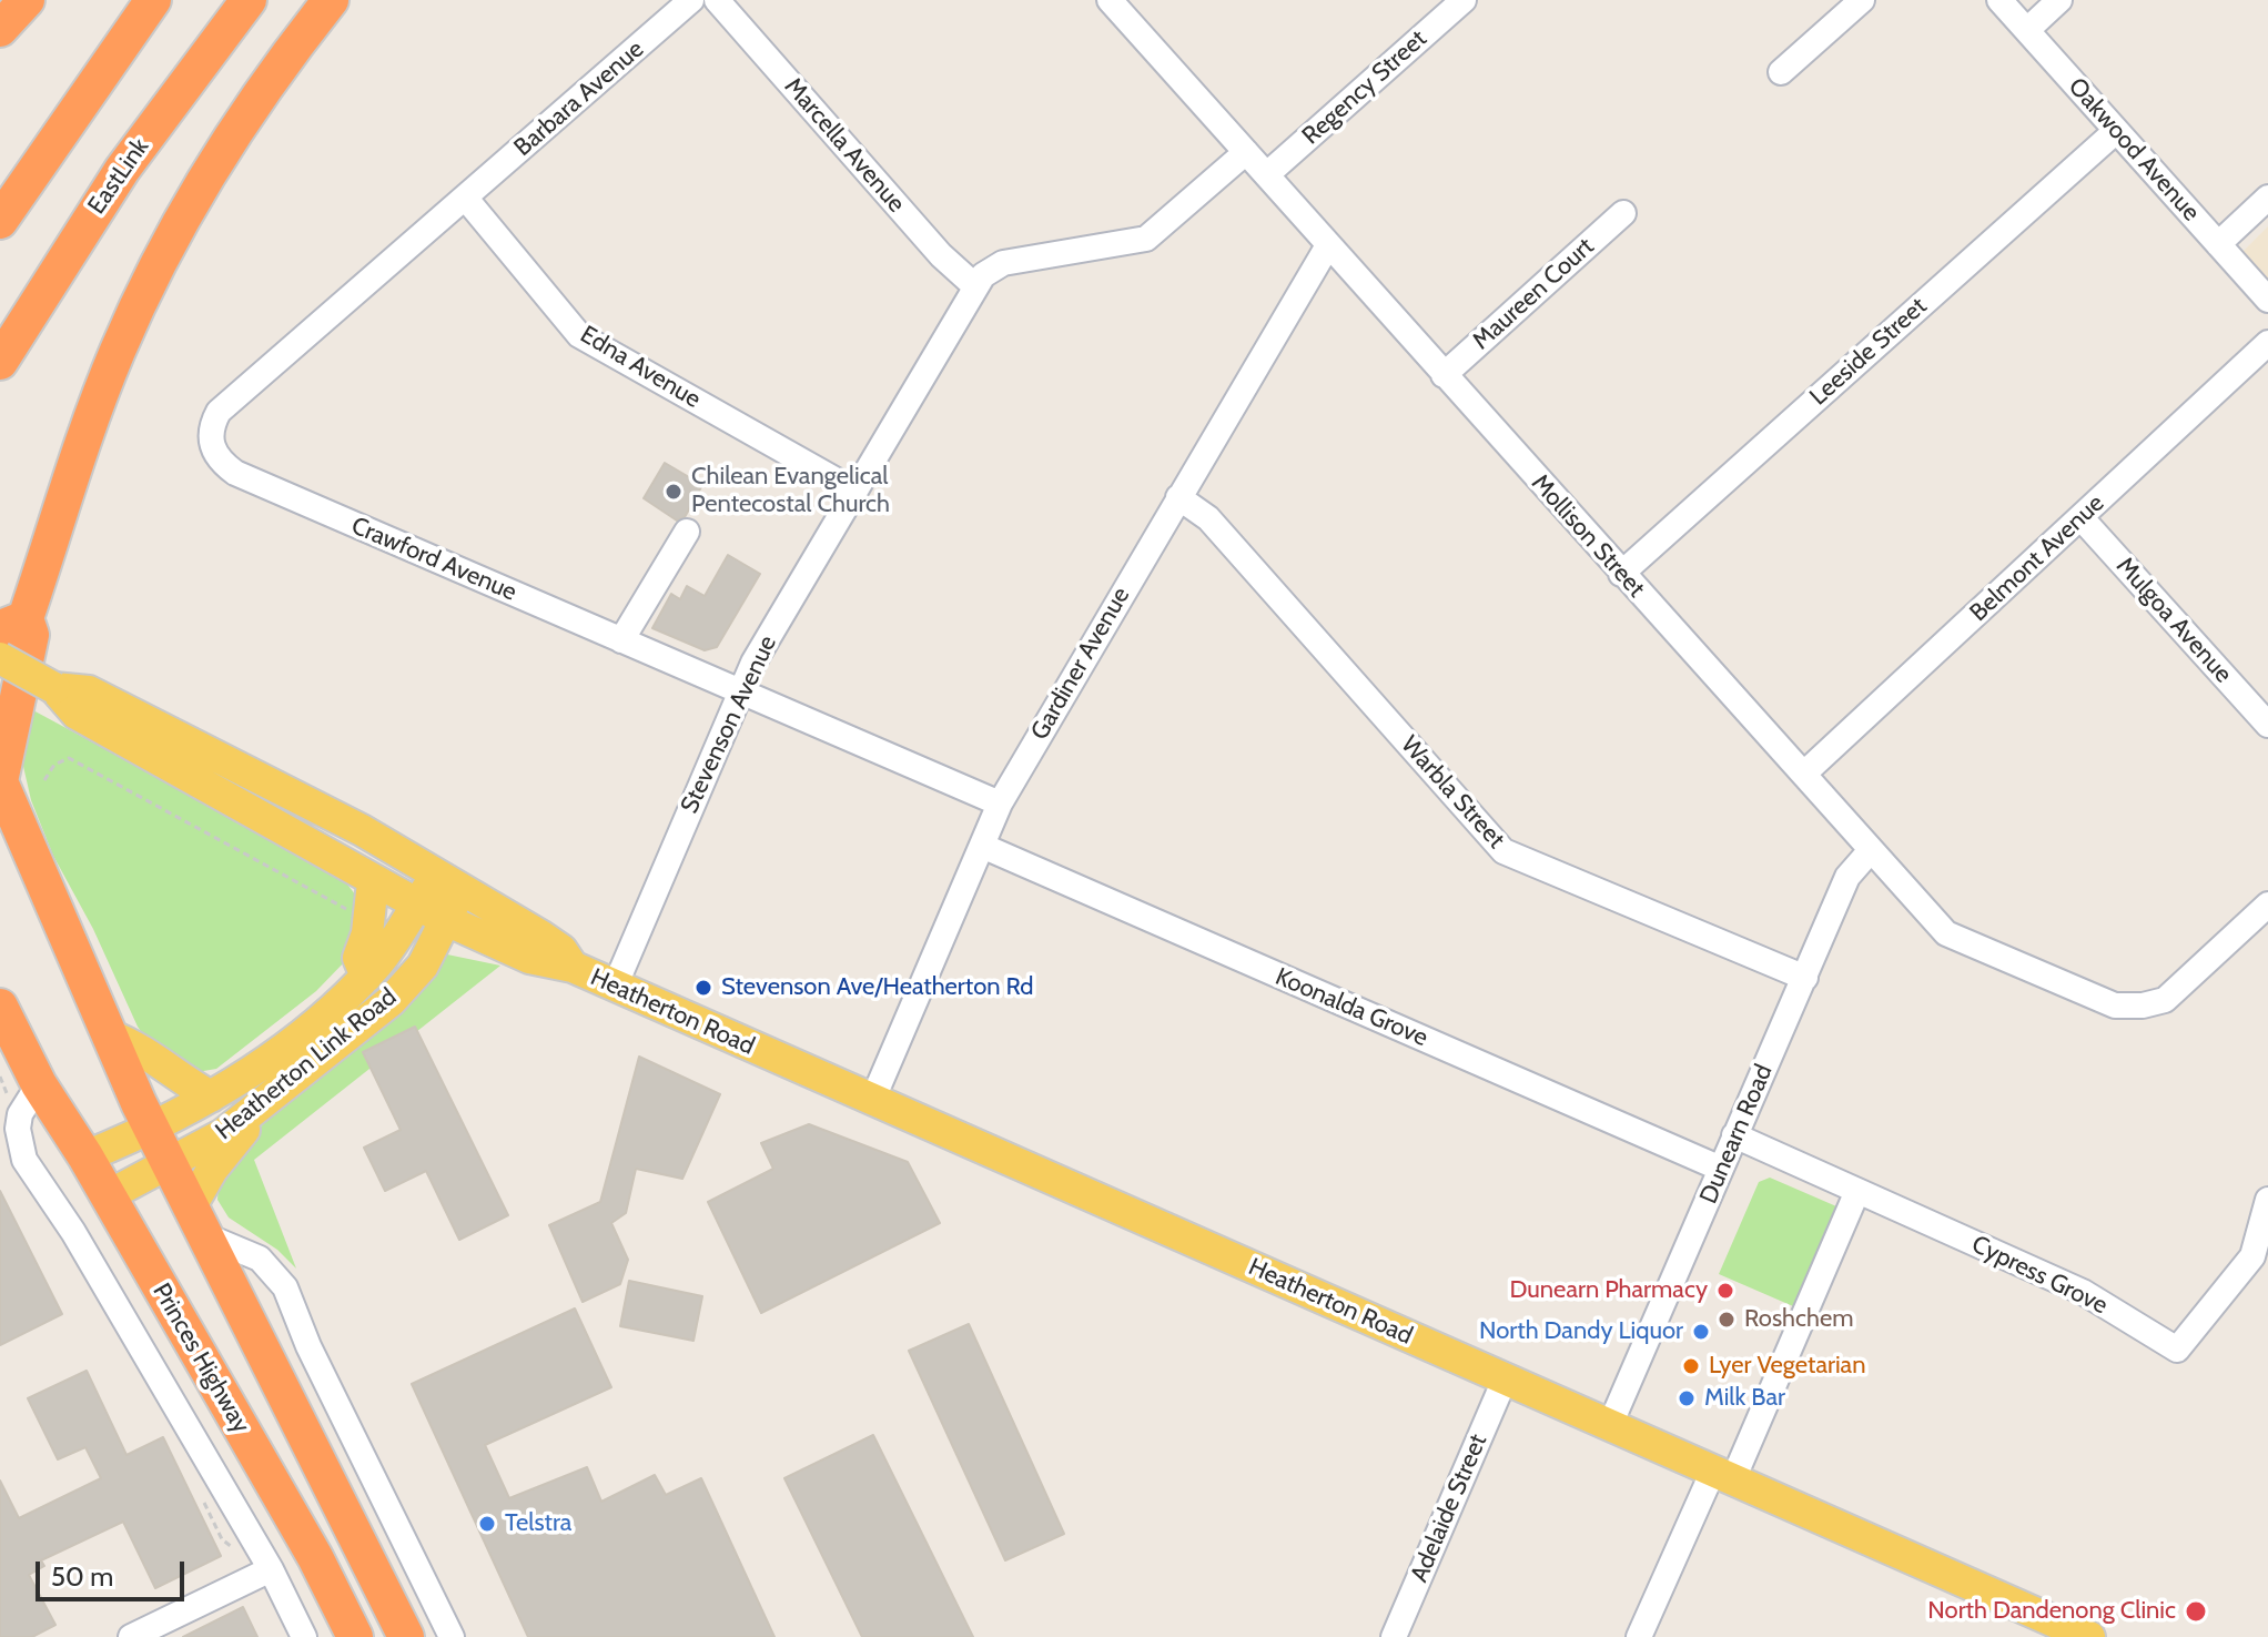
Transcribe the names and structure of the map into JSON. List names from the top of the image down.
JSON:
{
  "streets": {
    "highway": ["EastLink", "Princes Highway"],
    "main road": ["Heatherton Road", "Heatherton Link Road"],
    "street": [
      "Regency Street",
      "Barbara Avenue",
      "Marcella Avenue",
      "Oakwood Avenue",
      "Maureen Court",
      "Leeside Street",
      "Edna Avenue",
      "Mollison Street",
      "Belmont Avenue",
      "Crawford Avenue",
      "Mulgoa Avenue",
      "Gardiner Avenue",
      "Stevenson Avenue",
      "Warbla Street",
      "Koonalda Grove",
      "Dunearn Road",
      "Cypress Grove",
      "Adelaide Street"
    ]
  },
  "crossings": [
    ["Regency Street", "Mollison Street"],
    ["Barbara Avenue", "Edna Avenue"],
    ["Barbara Avenue", "Crawford Avenue"],
    ["Marcella Avenue", "Stevenson Avenue"],
    ["Oakwood Avenue", "Leeside Street"],
    ["Maureen Court", "Mollison Street"],
    ["Leeside Street", "Mollison Street"],
    ["Edna Avenue", "Crawford Avenue"],
    ["Edna Avenue", "Stevenson Avenue"],
    ["Mollison Street", "Belmont Avenue"],
    ["Mollison Street", "Gardiner Avenue"],
    ["Mollison Street", "Stevenson Avenue"],
    ["Mollison Street", "Dunearn Road"],
    ["Belmont Avenue", "Mulgoa Avenue"],
    ["Crawford Avenue", "Gardiner Avenue"],
    ["Crawford Avenue", "Stevenson Avenue"],
    ["Gardiner Avenue", "Warbla Street"],
    ["Gardiner Avenue", "Koonalda Grove"],
    ["Gardiner Avenue", "Heatherton Road"],
    ["Stevenson Avenue", "Heatherton Road"],
    ["Warbla Street", "Dunearn Road"],
    ["Koonalda Grove", "Dunearn Road"],
    ["Heatherton Road", "Heatherton Link Road"],
    ["Heatherton Road", "Dunearn Road"],
    ["Heatherton Road", "Adelaide Street"],
    ["Heatherton Link Road", "Princes Highway"],
    ["Dunearn Road", "Cypress Grove"]
  ],
  "places": [
    "Chilean Evangelical Pentecostal Church",
    "Stevenson Ave/Heatherton Rd",
    "Dunearn Pharmacy",
    "Roshchem",
    "North Dandy Liquor",
    "Lyer Vegetarian",
    "Milk Bar",
    "Telstra",
    "North Dandenong Clinic"
  ],
  "scale_bar": "50 m"
}
